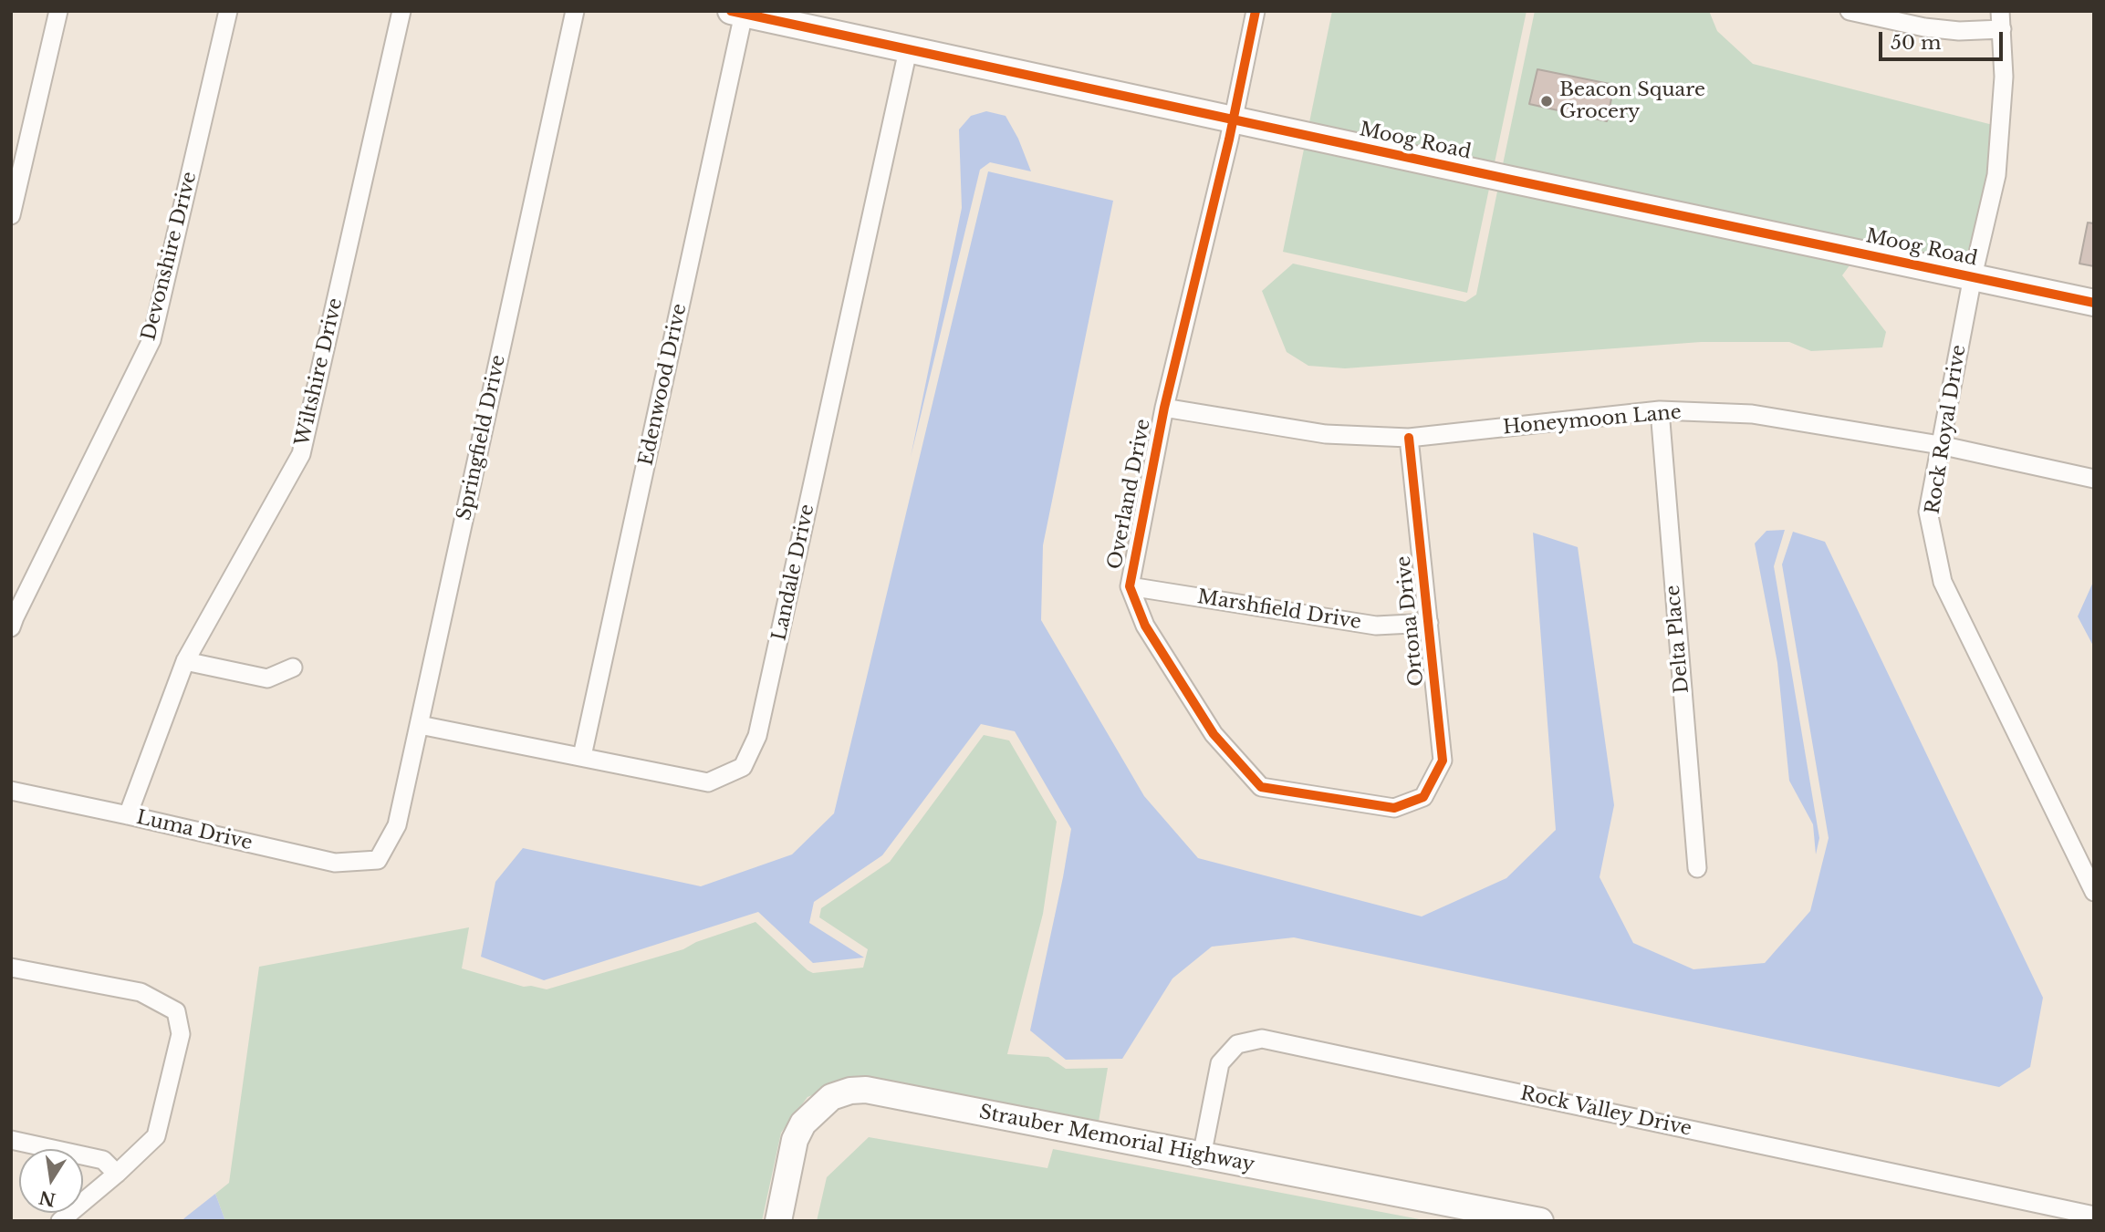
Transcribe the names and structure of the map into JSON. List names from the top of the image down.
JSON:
{
  "streets": {
    "street": [
      "Moog Road",
      "Devonshire Drive",
      "Wiltshire Drive",
      "Edenwood Drive",
      "Honeymoon Lane",
      "Rock Royal Drive",
      "Springfield Drive",
      "Overland Drive",
      "Landale Drive",
      "Marshfield Drive",
      "Ortona Drive",
      "Delta Place",
      "Luma Drive",
      "Rock Valley Drive",
      "Strauber Memorial Highway"
    ]
  },
  "crossings": [
    ["Moog Road", "Edenwood Drive"],
    ["Moog Road", "Rock Royal Drive"],
    ["Moog Road", "Overland Drive"],
    ["Moog Road", "Landale Drive"],
    ["Wiltshire Drive", "Luma Drive"],
    ["Edenwood Drive", "Landale Drive"],
    ["Honeymoon Lane", "Rock Royal Drive"],
    ["Honeymoon Lane", "Overland Drive"],
    ["Honeymoon Lane", "Ortona Drive"],
    ["Honeymoon Lane", "Delta Place"],
    ["Springfield Drive", "Landale Drive"],
    ["Springfield Drive", "Luma Drive"],
    ["Overland Drive", "Marshfield Drive"],
    ["Overland Drive", "Ortona Drive"],
    ["Marshfield Drive", "Ortona Drive"],
    ["Rock Valley Drive", "Strauber Memorial Highway"]
  ],
  "places": ["Beacon Square Grocery"],
  "scale_bar": "50 m",
  "north": "bottom"
}
